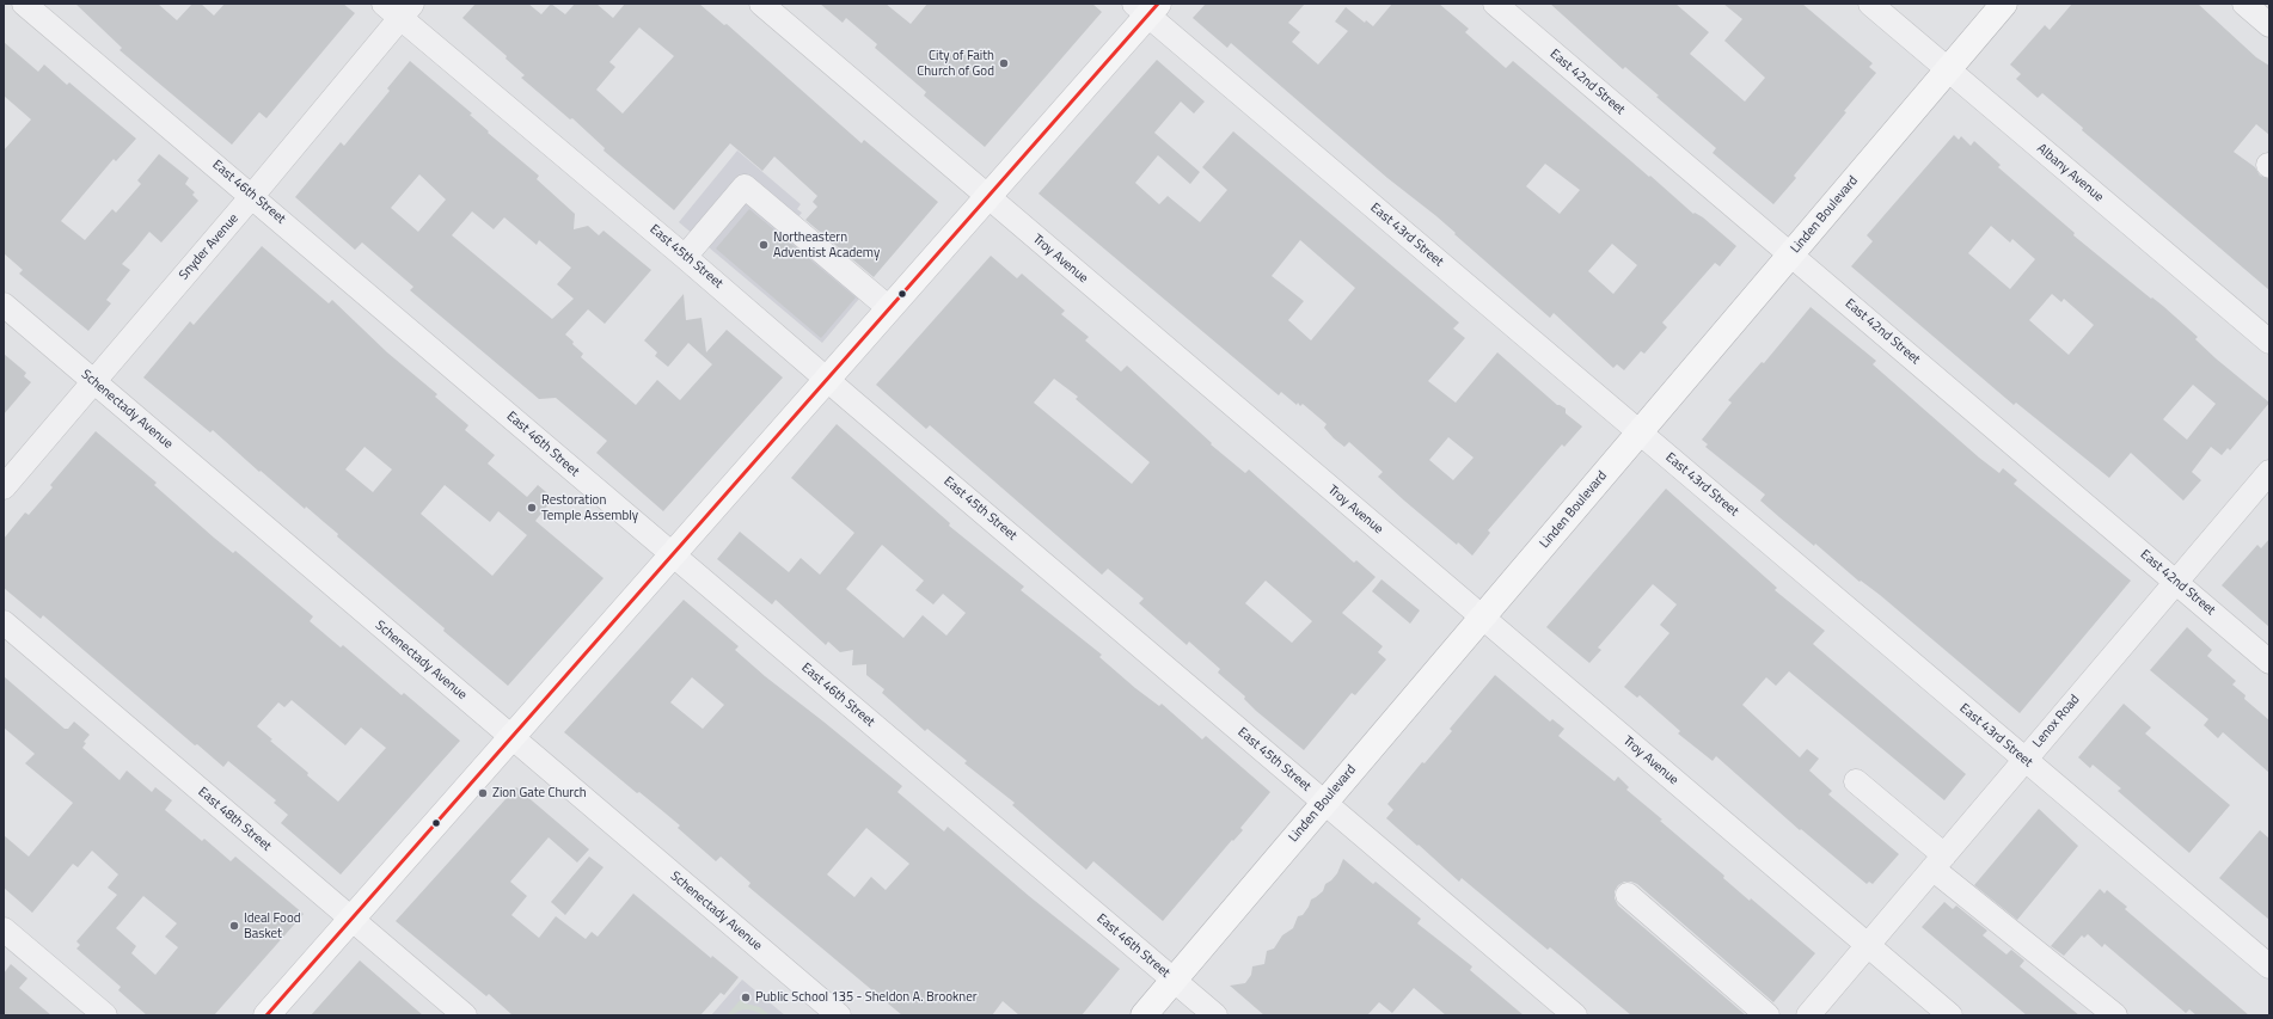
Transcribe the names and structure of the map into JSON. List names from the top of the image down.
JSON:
{
  "streets": {
    "main road": ["Linden Boulevard"],
    "street": [
      "East 42nd Street",
      "Albany Avenue",
      "East 46th Street",
      "East 43rd Street",
      "Snyder Avenue",
      "East 45th Street",
      "Troy Avenue",
      "Schenectady Avenue",
      "Lenox Road",
      "East 48th Street"
    ]
  },
  "crossings": [
    ["East 42nd Street", "Linden Boulevard"],
    ["East 42nd Street", "Lenox Road"],
    ["Albany Avenue", "Linden Boulevard"],
    ["East 46th Street", "Linden Boulevard"],
    ["East 46th Street", "Snyder Avenue"],
    ["Linden Boulevard", "East 43rd Street"],
    ["Linden Boulevard", "East 45th Street"],
    ["Linden Boulevard", "Troy Avenue"],
    ["East 43rd Street", "Lenox Road"],
    ["Snyder Avenue", "East 45th Street"],
    ["Snyder Avenue", "Schenectady Avenue"],
    ["Troy Avenue", "Lenox Road"]
  ],
  "places": [
    "City of Faith Church of God",
    "Northeastern Adventist Academy",
    "Restoration Temple Assembly",
    "Zion Gate Church",
    "Ideal Food Basket",
    "Public School 135 - Sheldon A. Brookner"
  ]
}
